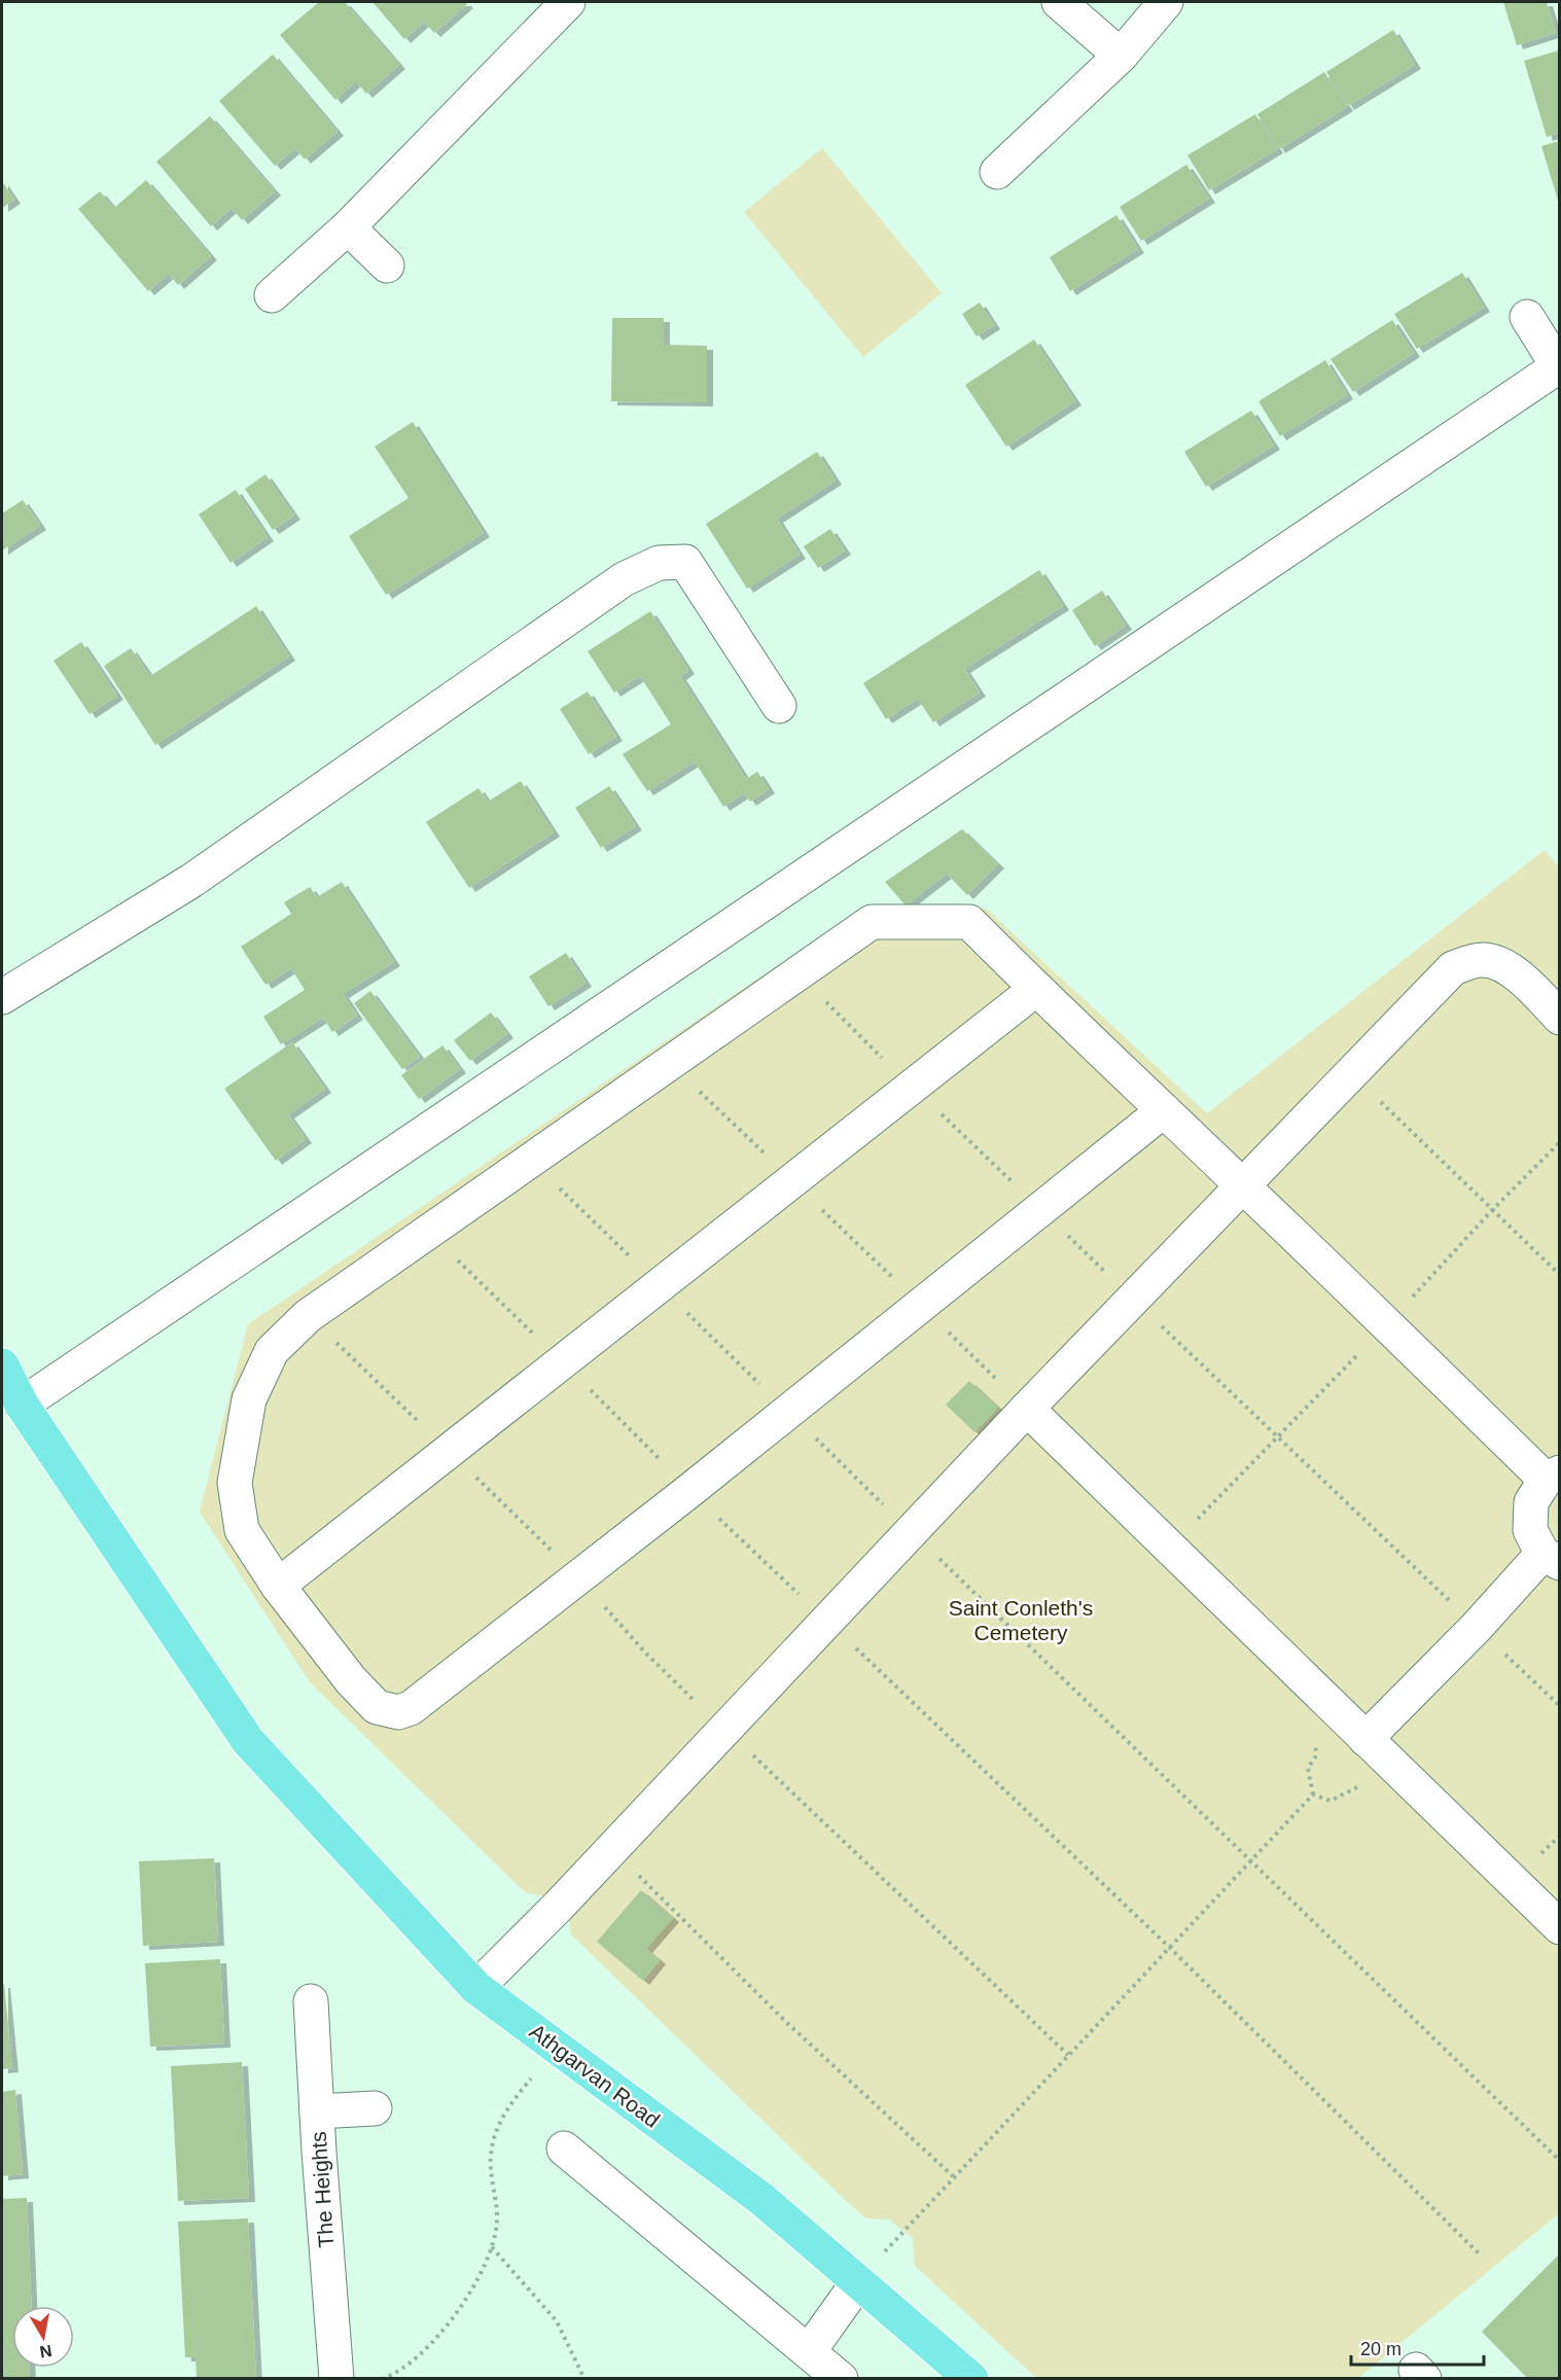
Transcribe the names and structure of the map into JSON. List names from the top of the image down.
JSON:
{
  "streets": {
    "main road": ["Athgarvan Road"],
    "street": ["The Heights"]
  },
  "parks": ["Saint Conleth's Cemetery"],
  "scale_bar": "20 m",
  "north": "bottom"
}
